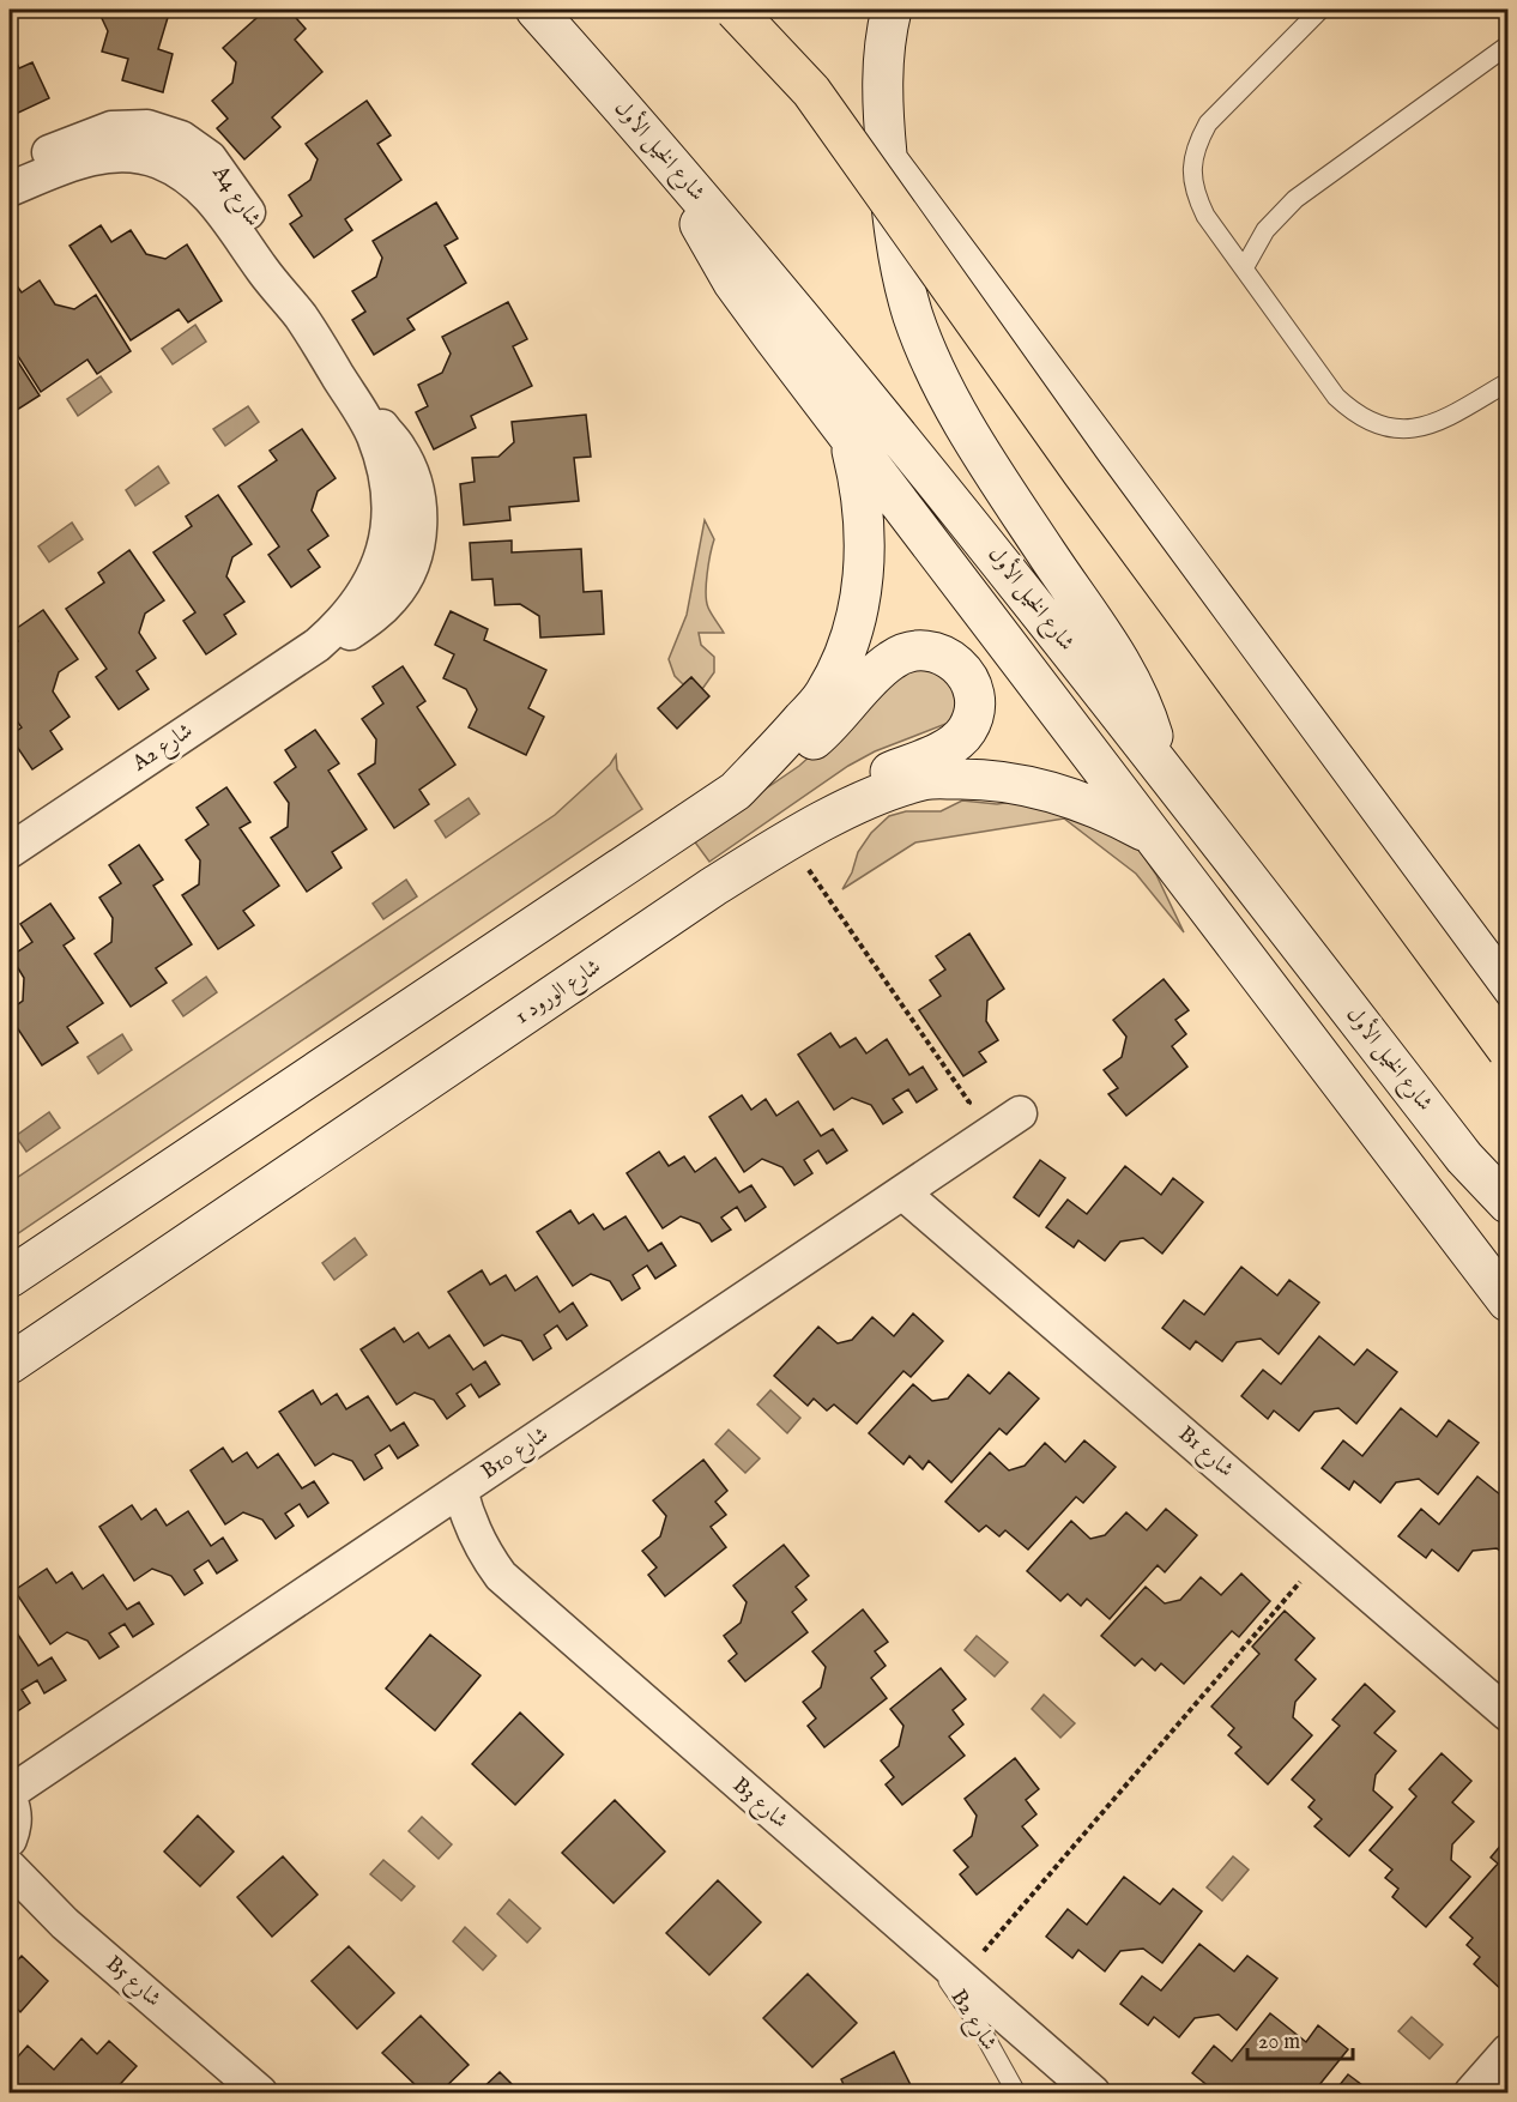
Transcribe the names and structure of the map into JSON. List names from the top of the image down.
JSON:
{
  "streets": {
    "street": [
      "شارع الخيل الأول",
      "A4 شارع",
      "A2 شارع",
      "شارع الورود 1",
      "B1 شارع",
      "B10 شارع",
      "B3 شارع",
      "B5 شارع"
    ],
    "lane": ["B2 شارع"]
  },
  "crossings": [
    ["A4 شارع", "A2 شارع"],
    ["B1 شارع", "B10 شارع"],
    ["B10 شارع", "B3 شارع"],
    ["B3 شارع", "B2 شارع"]
  ],
  "scale_bar": "20 m"
}
